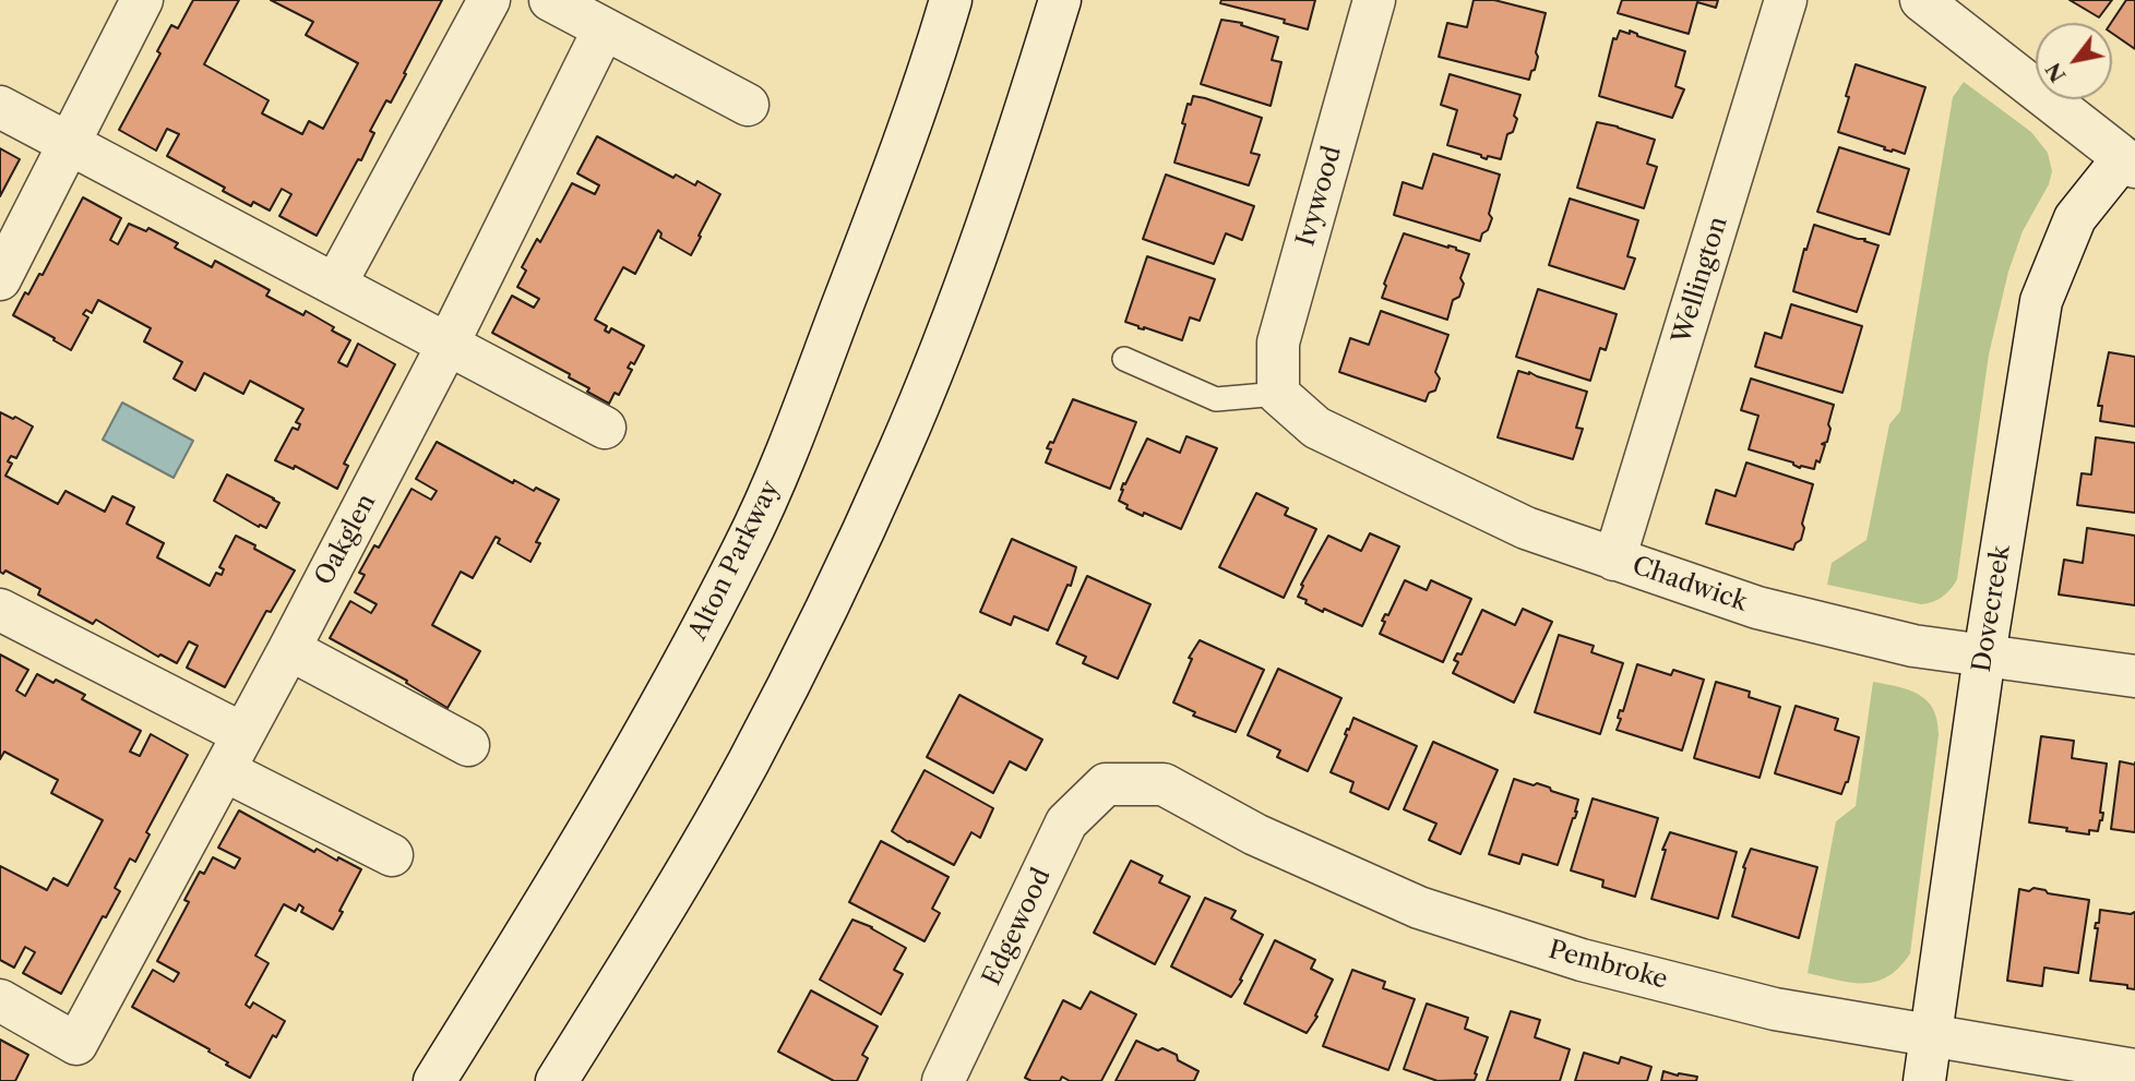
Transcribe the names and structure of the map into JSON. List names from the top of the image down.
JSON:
{
  "streets": {
    "street": [
      "Ivywood",
      "Wellington",
      "Oakglen",
      "Alton Parkway",
      "Chadwick",
      "Dovecreek",
      "Edgewood",
      "Pembroke"
    ]
  },
  "crossings": [
    ["Ivywood", "Chadwick"],
    ["Wellington", "Chadwick"],
    ["Chadwick", "Dovecreek"],
    ["Dovecreek", "Pembroke"],
    ["Edgewood", "Pembroke"]
  ],
  "north": "bottom left"
}
